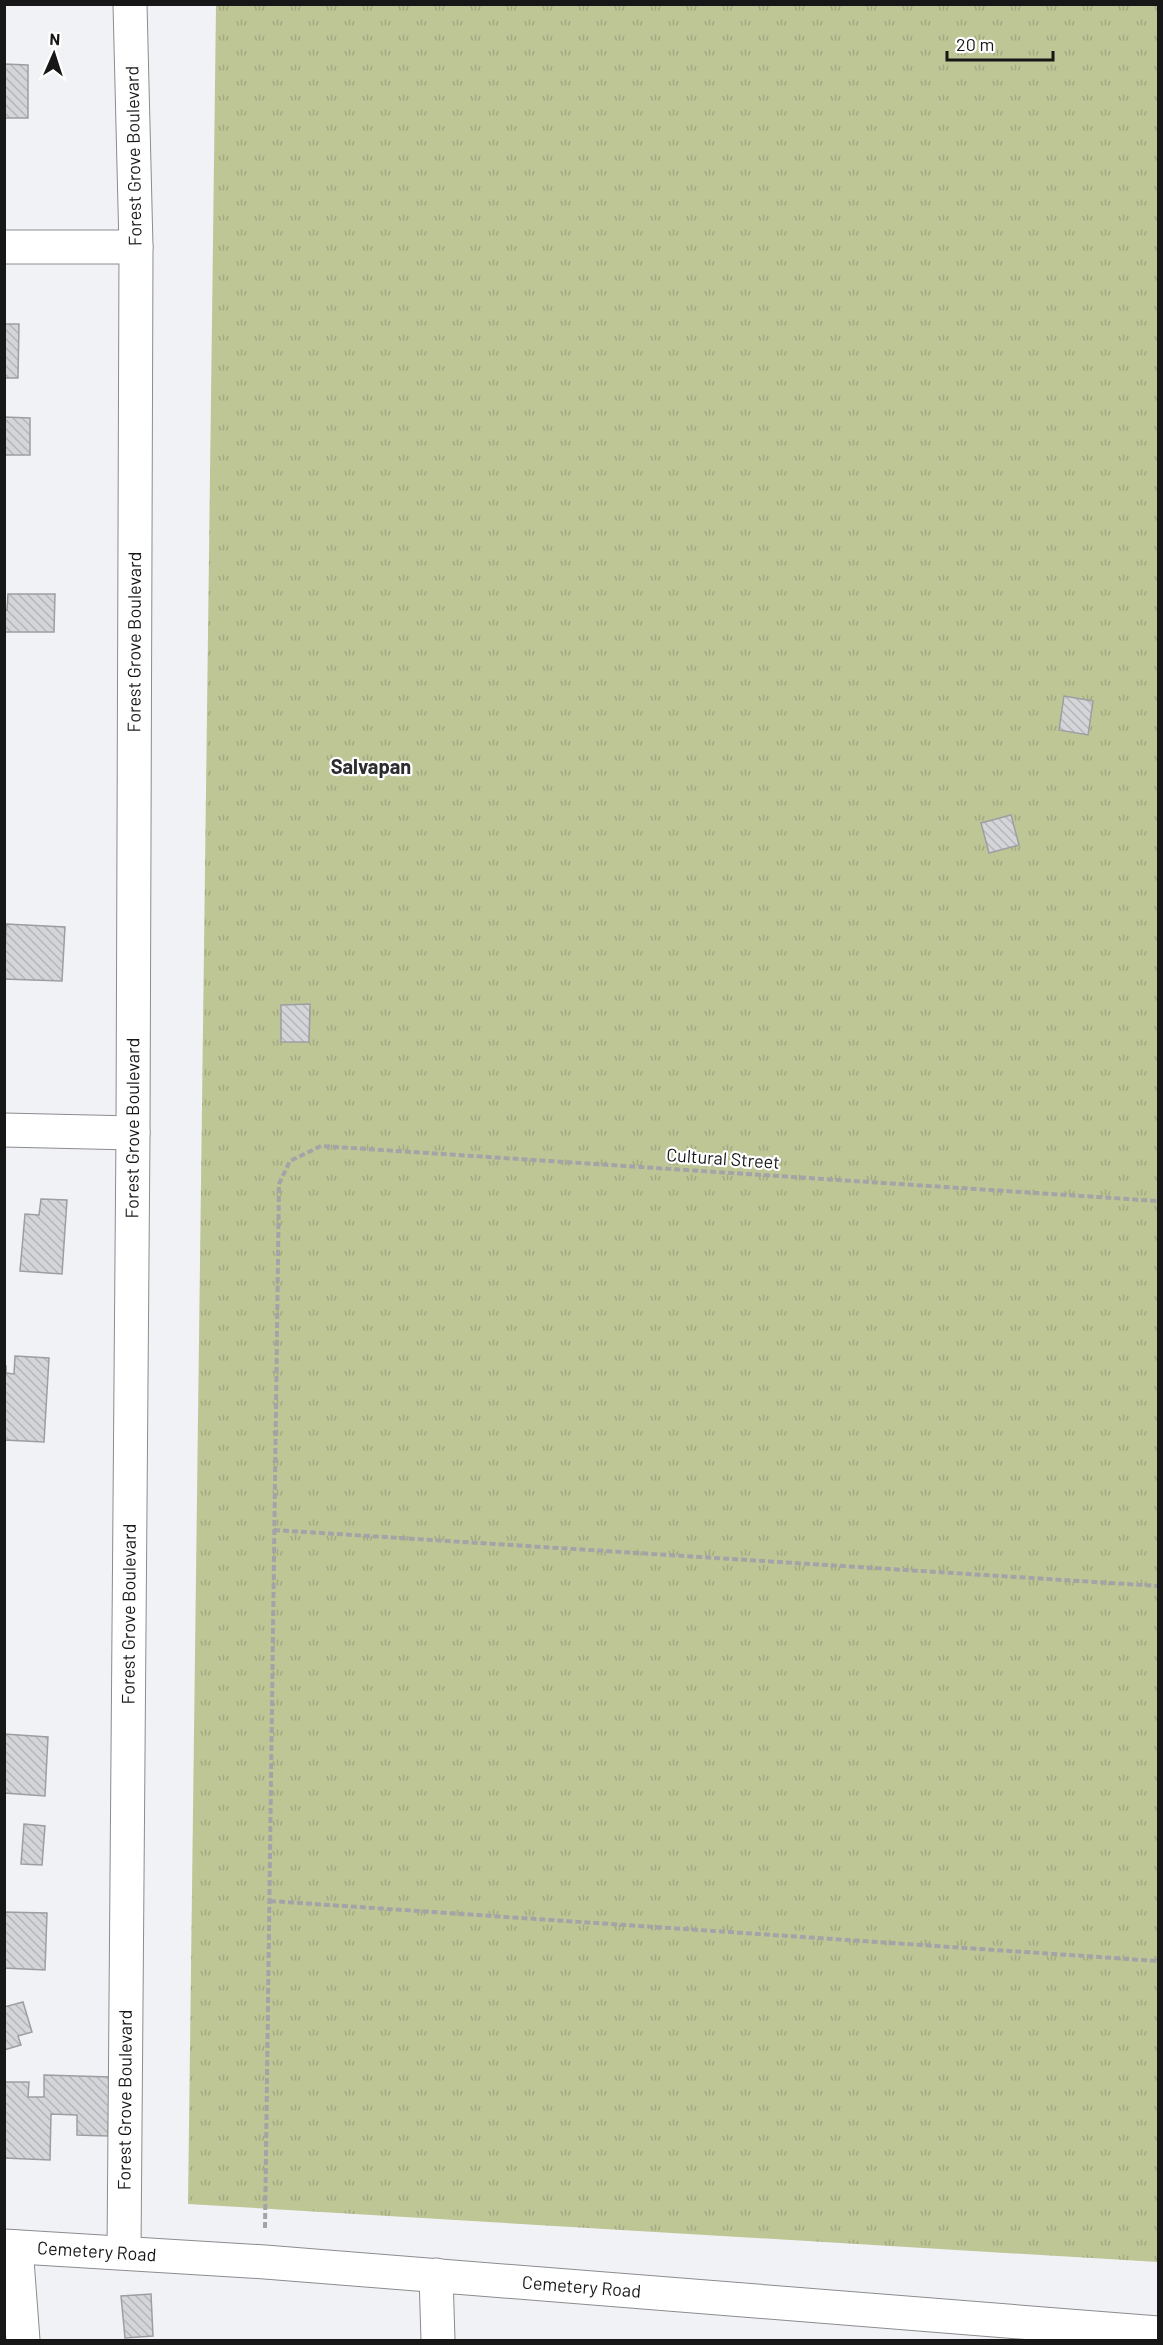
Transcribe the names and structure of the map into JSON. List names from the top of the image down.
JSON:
{
  "streets": {
    "street": ["Forest Grove Boulevard", "Cemetery Road"],
    "path": ["Cultural Street"]
  },
  "crossings": [
    ["Forest Grove Boulevard", "Cemetery Road"]
  ],
  "districts": ["Salvapan"],
  "scale_bar": "20 m",
  "north": "top"
}
